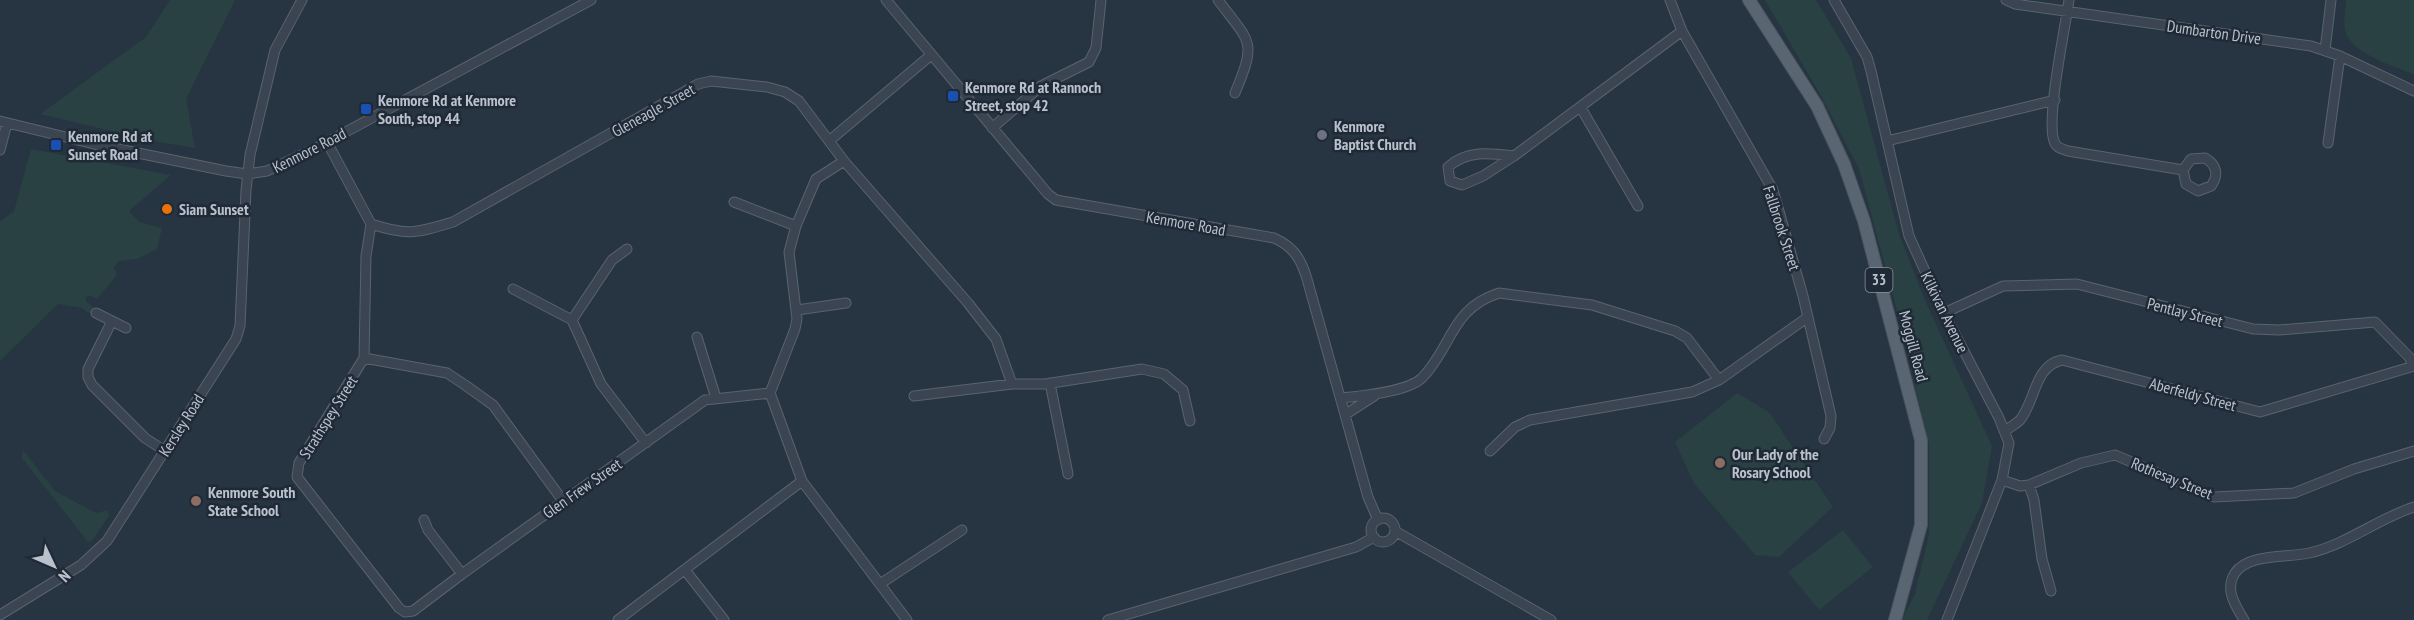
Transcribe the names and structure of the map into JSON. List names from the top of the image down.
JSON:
{
  "streets": {
    "main road": ["33", "Moggill Road"],
    "street": [
      "Dumbarton Drive",
      "Gleneagle Street",
      "Kenmore Road",
      "Fallbrook Street",
      "Kilkivan Avenue",
      "Pentlay Street",
      "Aberfeldy Street",
      "Strathspey Street",
      "Kersley Road",
      "Rothesay Street",
      "Glen Frew Street"
    ]
  },
  "crossings": [
    ["Gleneagle Street", "Strathspey Street"],
    ["Kenmore Road", "Kersley Road"],
    ["Kilkivan Avenue", "Pentlay Street"],
    ["Kilkivan Avenue", "Aberfeldy Street"],
    ["Pentlay Street", "Aberfeldy Street"],
    ["Strathspey Street", "Glen Frew Street"]
  ],
  "places": {
    "transit": ["Kenmore Rd at Rannoch Street, stop 42", "Kenmore Rd at Kenmore South, stop 44", "Kenmore Rd at Sunset Road"],
    "other": [
      "Kenmore Baptist Church",
      "Siam Sunset",
      "Our Lady of the Rosary School",
      "Kenmore South State School"
    ]
  },
  "north": "bottom right"
}
